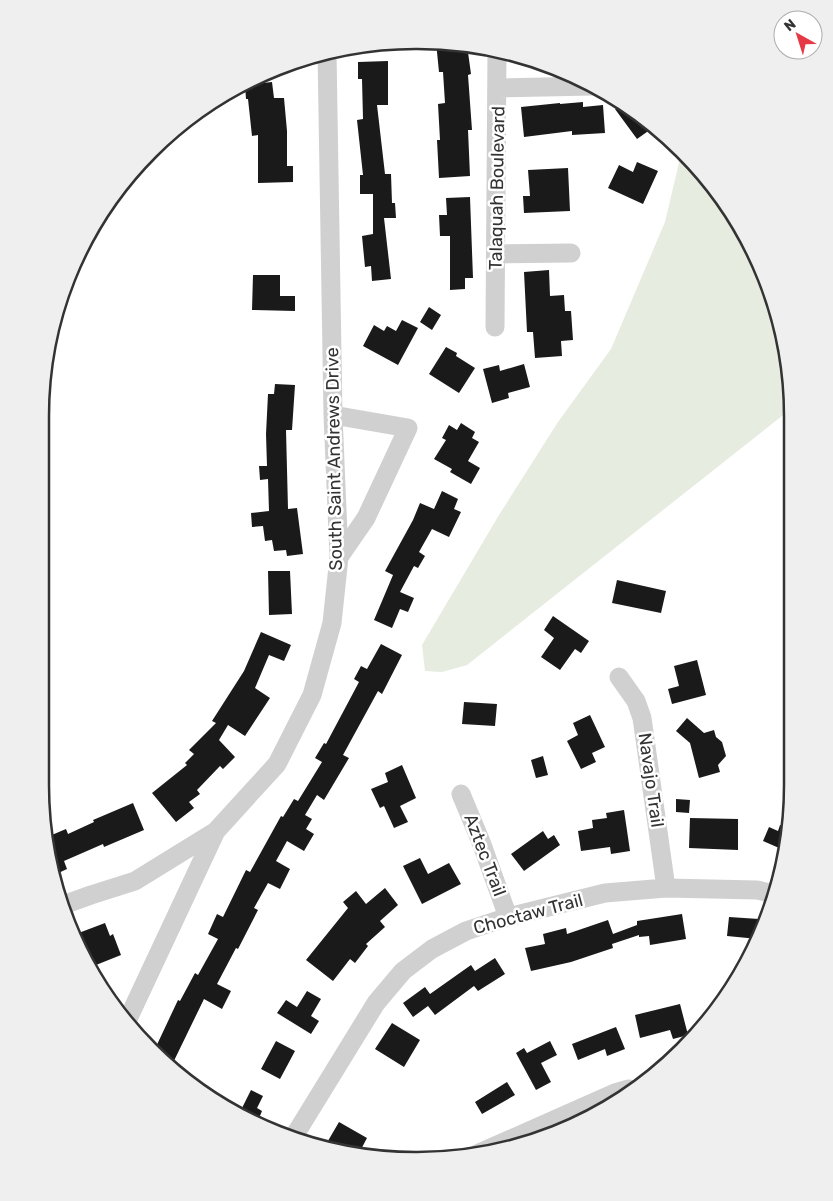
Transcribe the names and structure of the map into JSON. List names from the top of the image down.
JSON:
{
  "streets": {
    "street": [
      "Talaquah Boulevard",
      "South Saint Andrews Drive",
      "Navajo Trail",
      "Aztec Trail",
      "Choctaw Trail"
    ]
  },
  "crossings": [
    ["Navajo Trail", "Choctaw Trail"],
    ["Aztec Trail", "Choctaw Trail"]
  ],
  "north": "top left"
}
